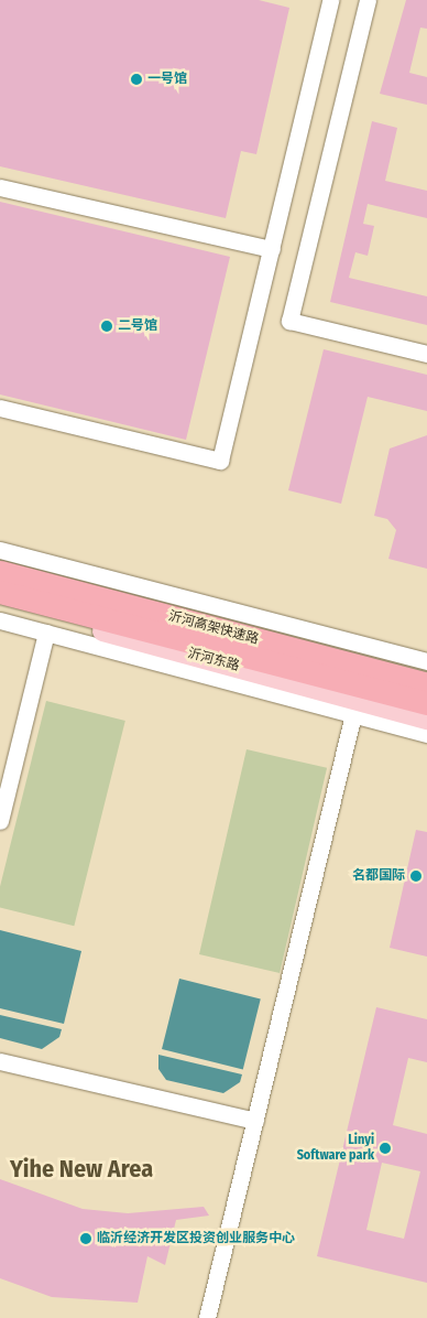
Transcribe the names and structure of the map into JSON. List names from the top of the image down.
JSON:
{
  "streets": {
    "highway": ["沂河高架快速路"],
    "main road": ["沂河东路"]
  },
  "districts": ["Yihe New Area"],
  "places": [
    "一号馆",
    "二号馆",
    "名都国际",
    "Linyi Software park",
    "临沂经济开发区投资创业服务中心"
  ]
}
